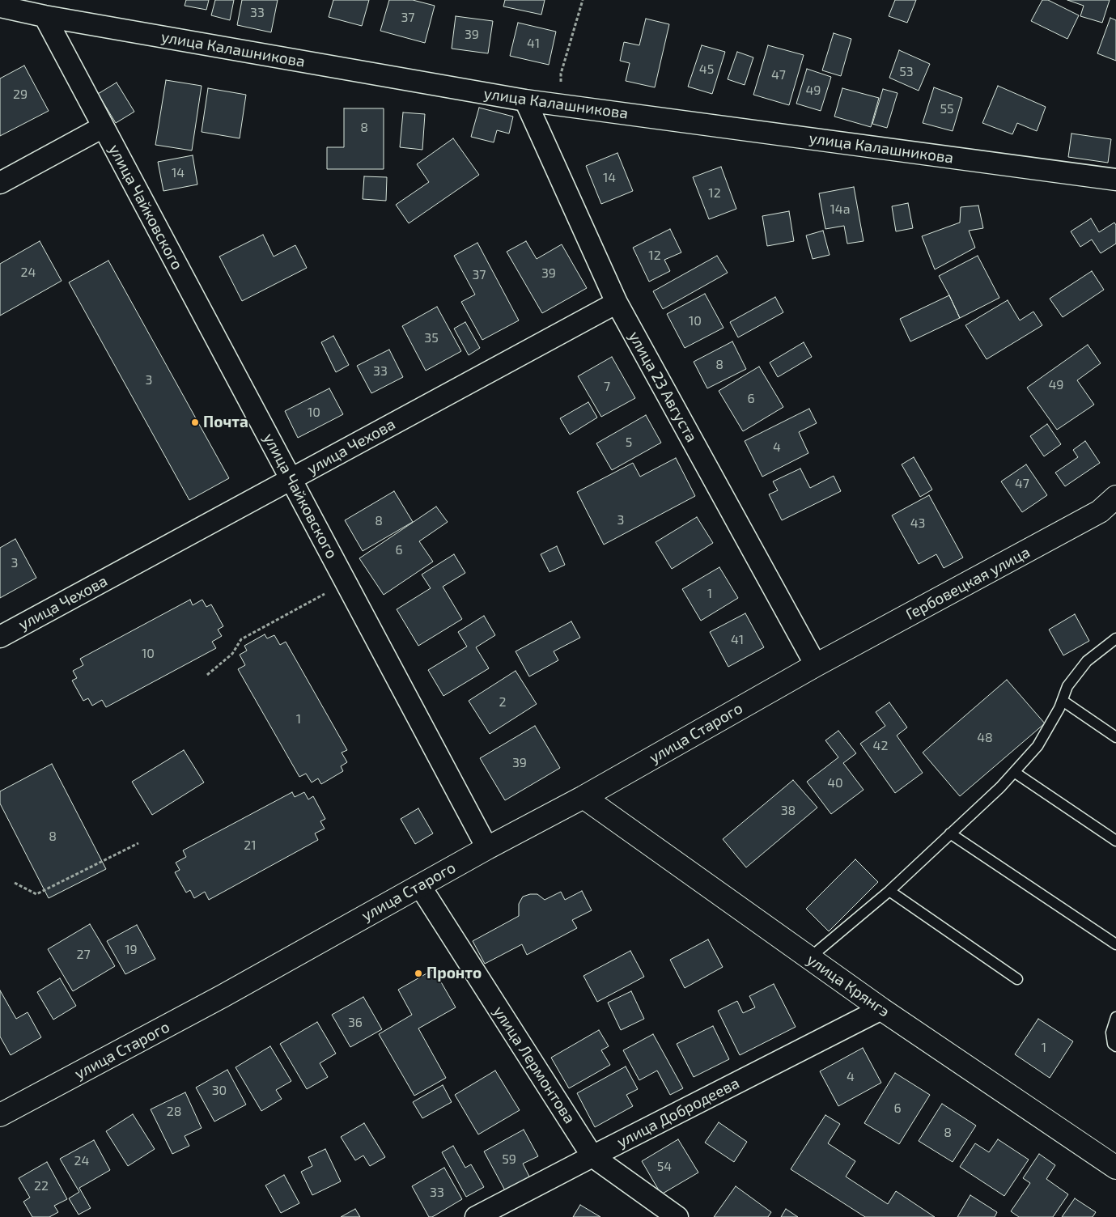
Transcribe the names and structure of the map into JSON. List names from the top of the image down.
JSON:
{
  "streets": {
    "street": [
      "улица Калашникова",
      "улица Чайковского",
      "улица 23 Августа",
      "улица Чехова",
      "Гербовецкая улица",
      "улица Старого",
      "улица Крянгэ",
      "улица Лермонтова",
      "улица Добродеева"
    ]
  },
  "crossings": [
    ["улица Калашникова", "улица Чайковского"],
    ["улица Калашникова", "улица 23 Августа"],
    ["улица Чайковского", "улица Чехова"],
    ["улица Чайковского", "улица Старого"],
    ["улица 23 Августа", "улица Чехова"],
    ["улица 23 Августа", "Гербовецкая улица"],
    ["улица 23 Августа", "улица Старого"],
    ["Гербовецкая улица", "улица Старого"],
    ["улица Старого", "улица Крянгэ"],
    ["улица Старого", "улица Лермонтова"],
    ["улица Крянгэ", "улица Добродеева"],
    ["улица Лермонтова", "улица Добродеева"]
  ],
  "places": ["Почта", "Пронто"],
  "house_numbers": [
    "33",
    "37",
    "39",
    "41",
    "45",
    "53",
    "47",
    "49",
    "29",
    "55",
    "8",
    "14",
    "14",
    "12",
    "14а",
    "12",
    "24",
    "39",
    "37",
    "10",
    "35",
    "8",
    "33",
    "3",
    "49",
    "7",
    "6",
    "10",
    "5",
    "4",
    "47",
    "3",
    "8",
    "43",
    "6",
    "3",
    "1",
    "41",
    "10",
    "2",
    "1",
    "48",
    "42",
    "39",
    "40",
    "38",
    "8",
    "21",
    "19",
    "27",
    "36",
    "1",
    "4",
    "30",
    "6",
    "28",
    "8",
    "59",
    "24",
    "54",
    "22",
    "33"
  ]
}
